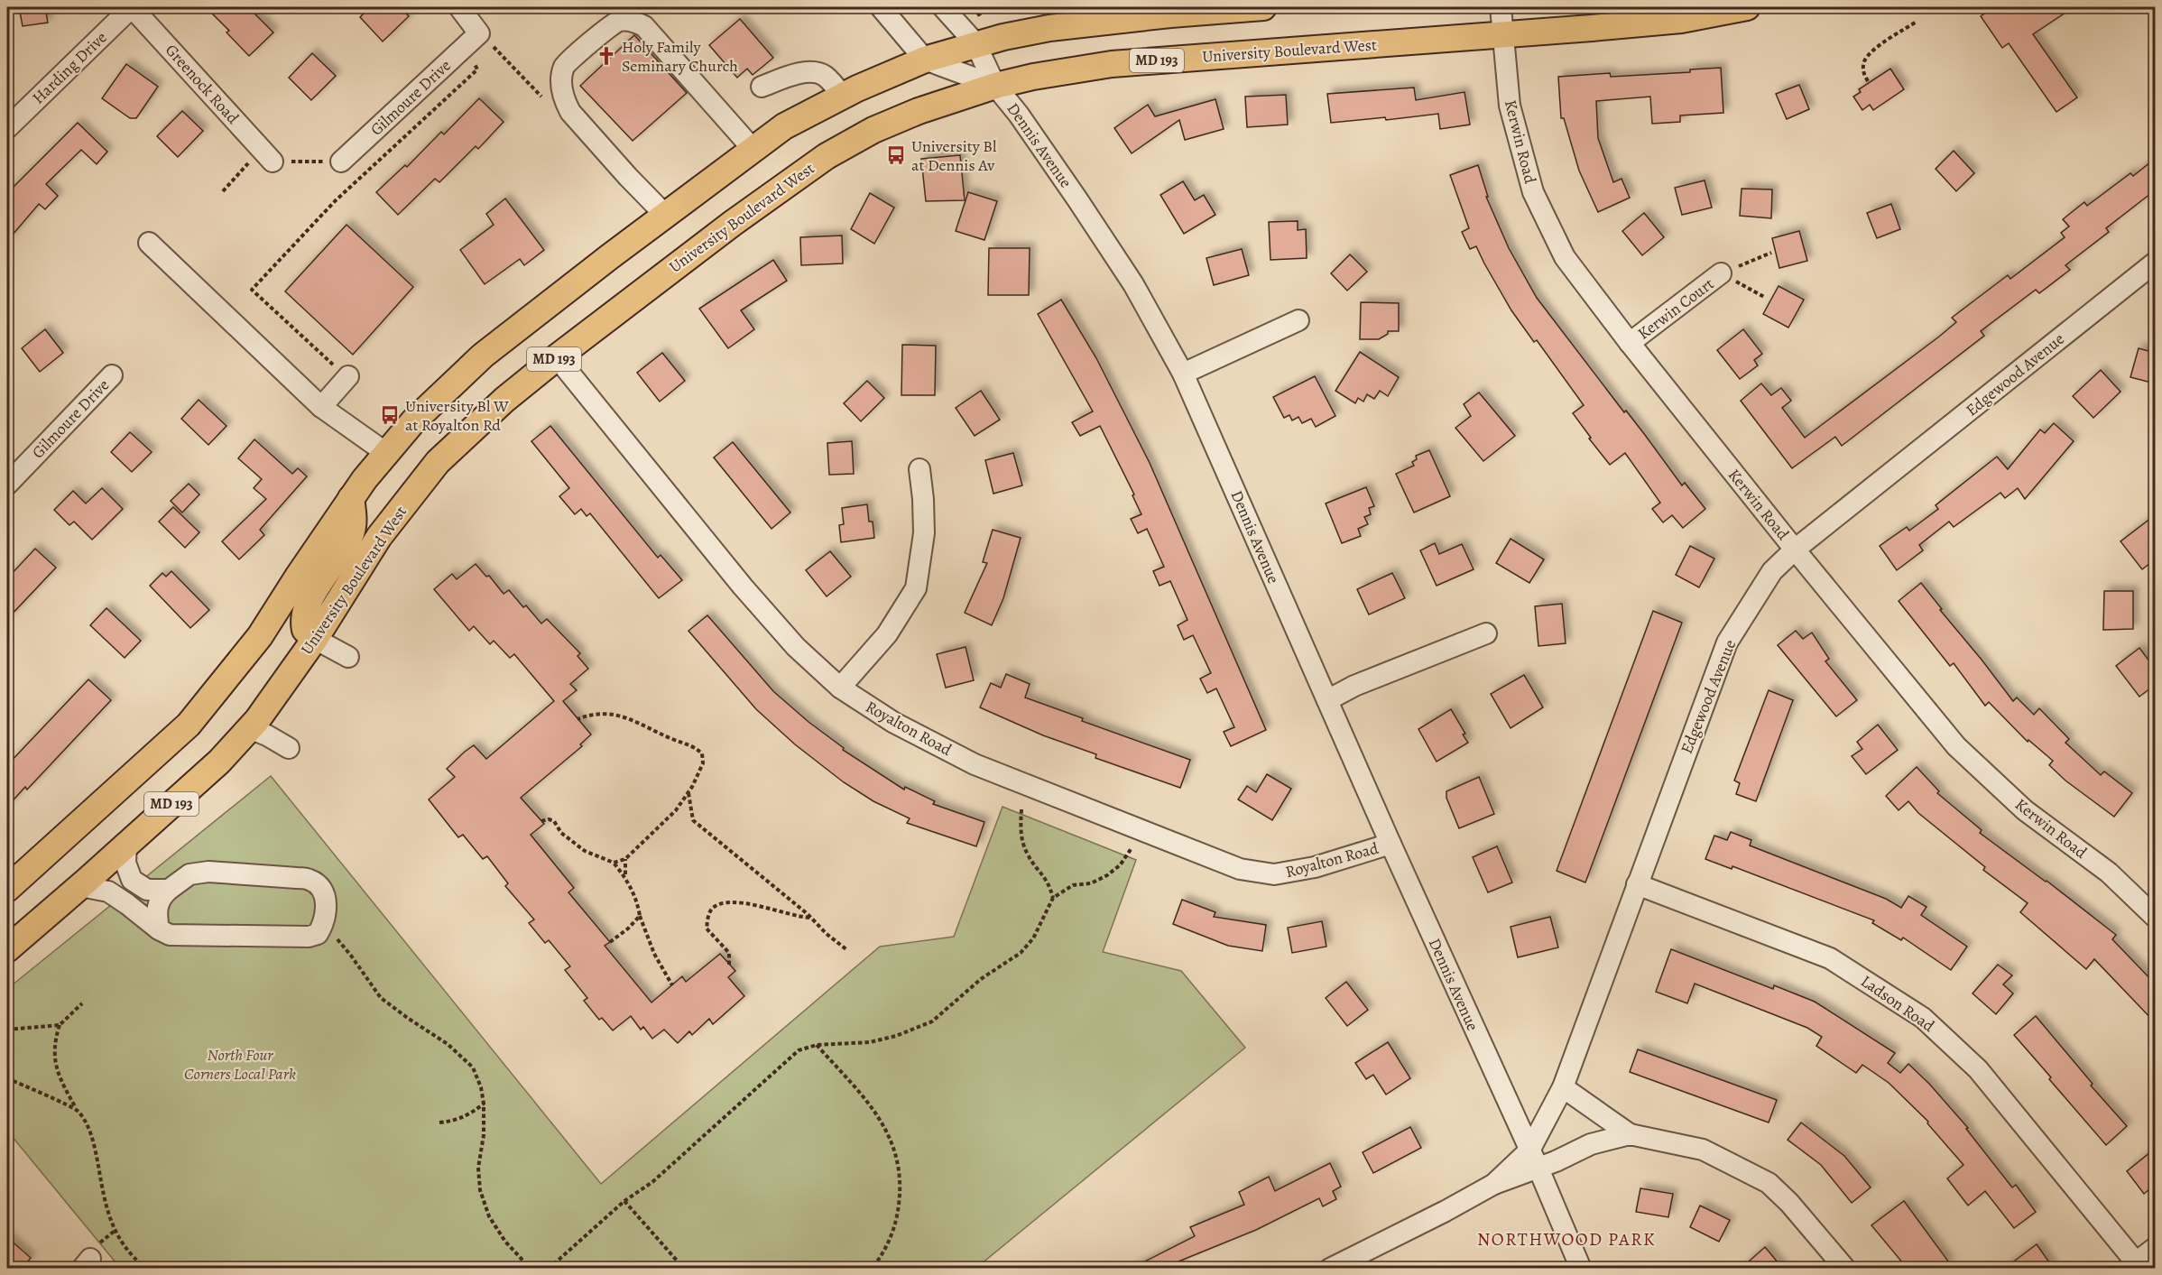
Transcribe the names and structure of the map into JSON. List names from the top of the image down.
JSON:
{
  "streets": {
    "main road": ["University Boulevard West", "MD 193"],
    "street": [
      "Harding Drive",
      "Greenock Road",
      "Gilmoure Drive",
      "Kerwin Road",
      "Dennis Avenue",
      "Kerwin Court",
      "Edgewood Avenue",
      "Royalton Road",
      "Ladson Road"
    ]
  },
  "crossings": [
    ["University Boulevard West", "Kerwin Road"],
    ["University Boulevard West", "Dennis Avenue"],
    ["University Boulevard West", "Royalton Road"],
    ["MD 193", "Dennis Avenue"],
    ["Harding Drive", "Greenock Road"],
    ["Kerwin Road", "Kerwin Court"],
    ["Kerwin Road", "Edgewood Avenue"],
    ["Dennis Avenue", "Edgewood Avenue"],
    ["Dennis Avenue", "Royalton Road"],
    ["Edgewood Avenue", "Ladson Road"]
  ],
  "districts": ["NORTHWOOD PARK"],
  "parks": ["North Four Corners Local Park"],
  "places": {
    "church": ["Holy Family Seminary Church"],
    "bus stop": ["University Bl at Dennis Av", "University Bl W at Royalton Rd"]
  }
}
